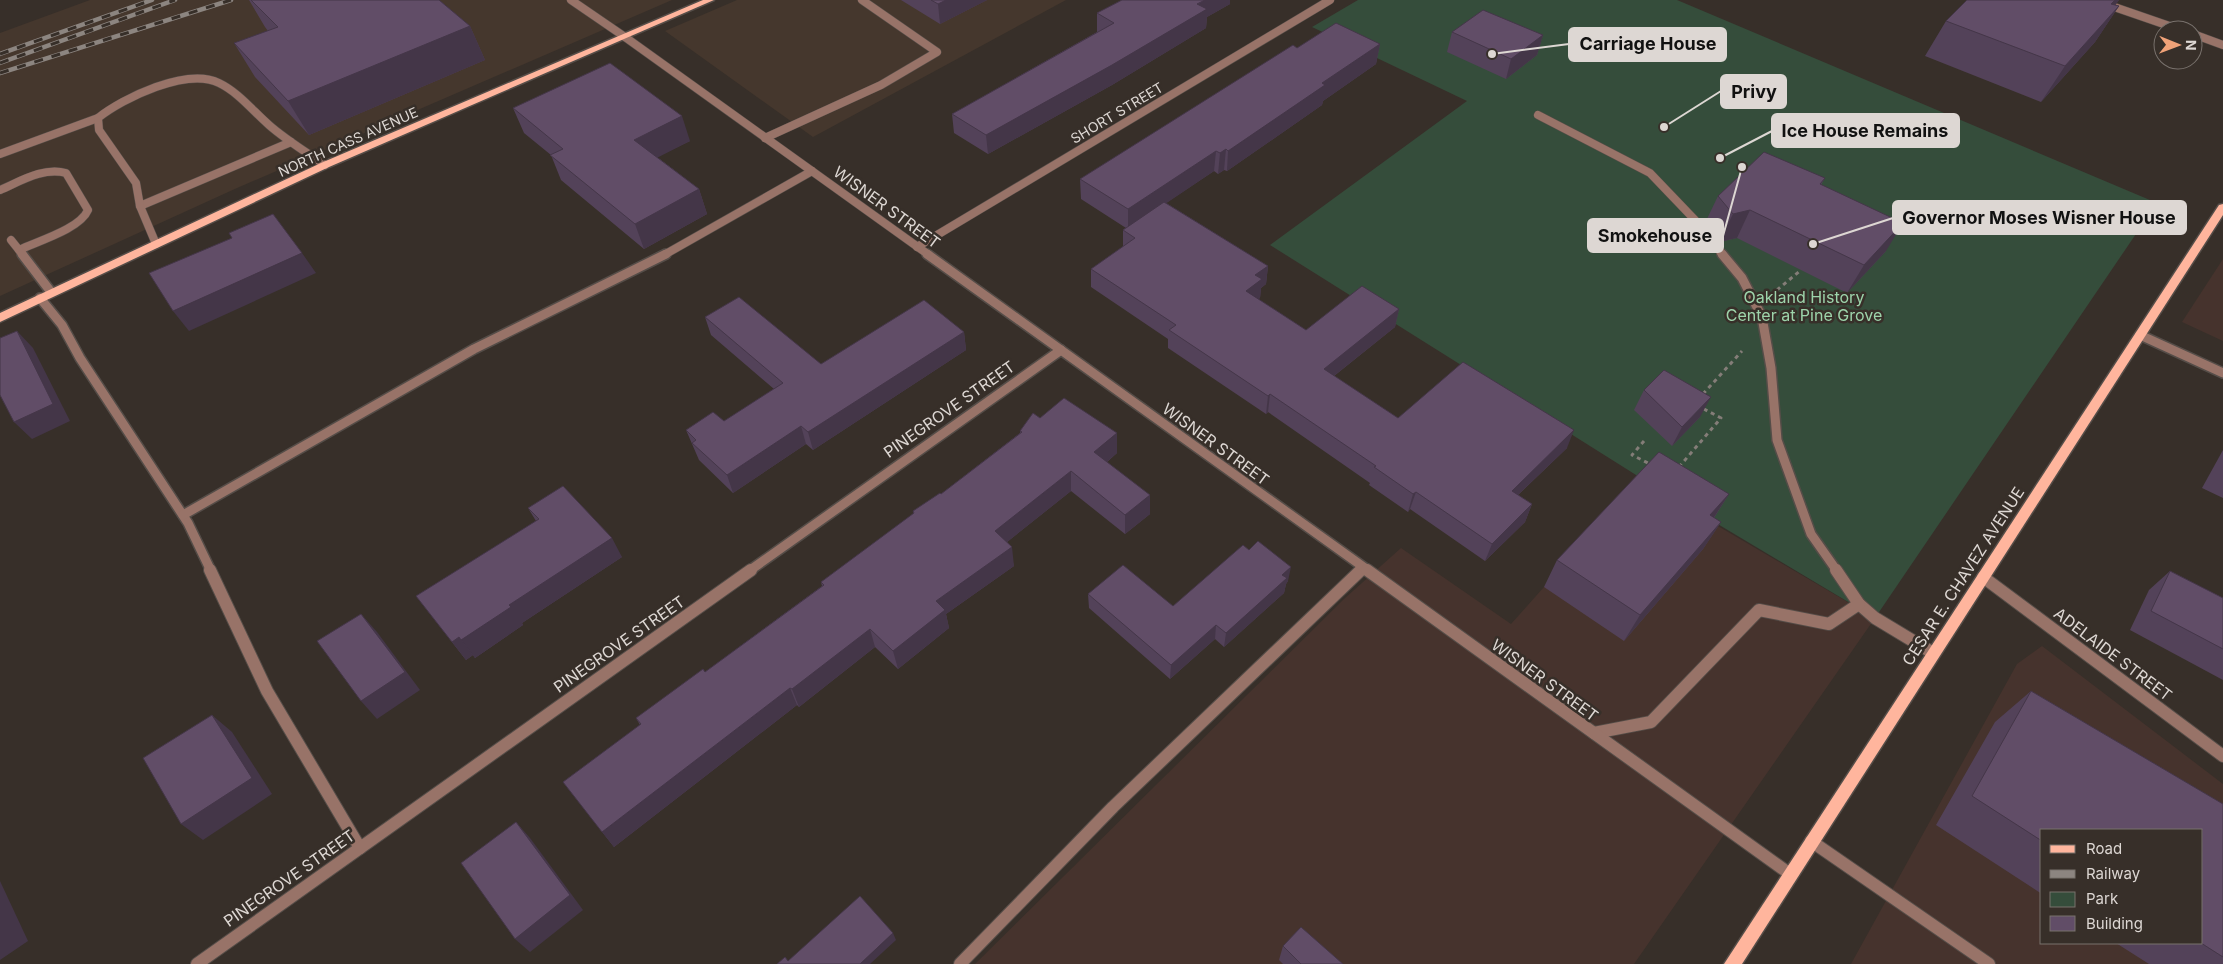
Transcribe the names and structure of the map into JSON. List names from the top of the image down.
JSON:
{
  "streets": {
    "main road": ["NORTH CASS AVENUE", "CESAR E. CHAVEZ AVENUE"],
    "street": [
      "SHORT STREET",
      "WISNER STREET",
      "PINEGROVE STREET",
      "ADELAIDE STREET"
    ]
  },
  "crossings": [
    ["SHORT STREET", "WISNER STREET"],
    ["NORTH CASS AVENUE", "WISNER STREET"],
    ["WISNER STREET", "PINEGROVE STREET"],
    ["WISNER STREET", "CESAR E. CHAVEZ AVENUE"],
    ["CESAR E. CHAVEZ AVENUE", "ADELAIDE STREET"]
  ],
  "parks": ["Oakland History Center at Pine Grove"],
  "places": [
    "Carriage House",
    "Privy",
    "Ice House Remains",
    "Smokehouse",
    "Governor Moses Wisner House"
  ],
  "legend": [
    "Road",
    "Railway",
    "Park",
    "Building"
  ],
  "north": "right"
}
